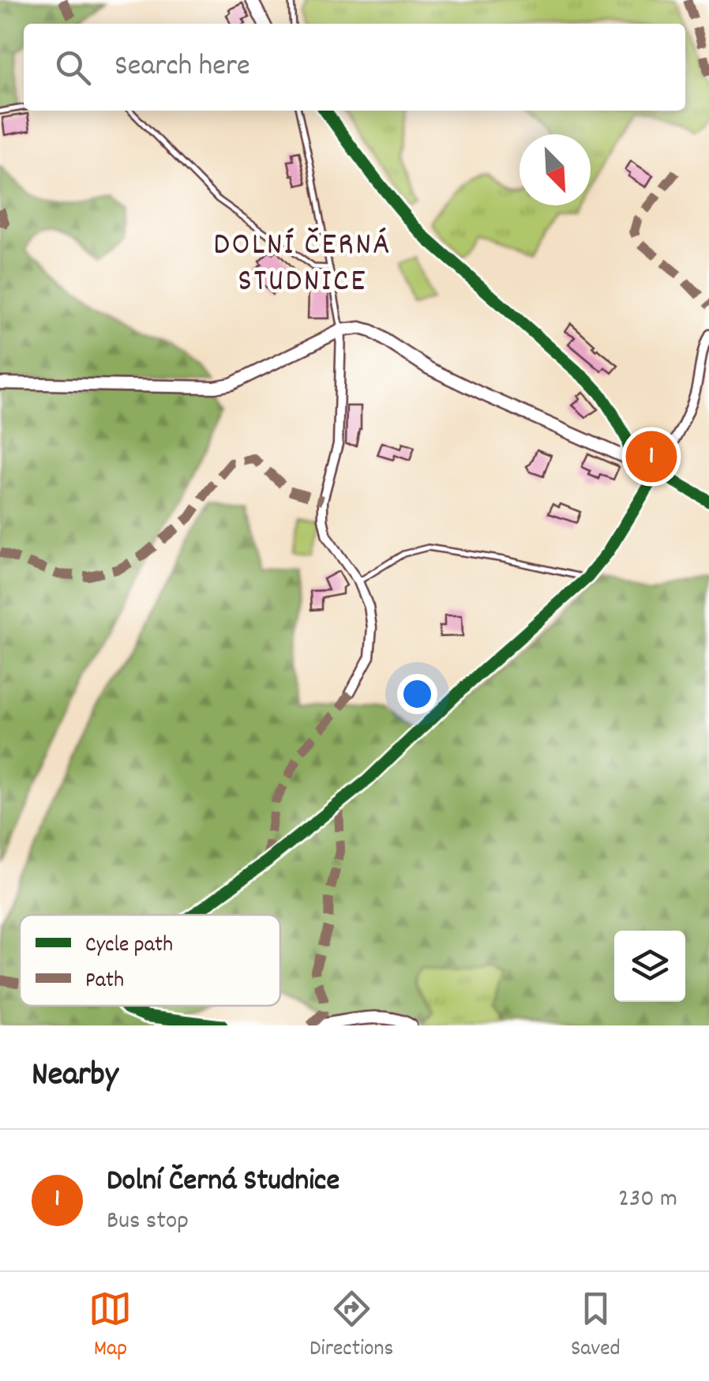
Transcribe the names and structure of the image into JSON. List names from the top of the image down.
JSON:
{
  "districts": ["DOLNÍ ČERNÁ STUDNICE"],
  "legend": ["Cycle path", "Path"],
  "north": "bottom right",
  "page": {
    "search": "Search here",
    "pins": "1",
    "heading": "Nearby",
    "list": [
      {
        "mark": "1",
        "name": "Dolní Černá Studnice",
        "note": "Bus stop",
        "value": "230 m"
      }
    ],
    "nav": ["Map", "Directions", "Saved"]
  }
}
